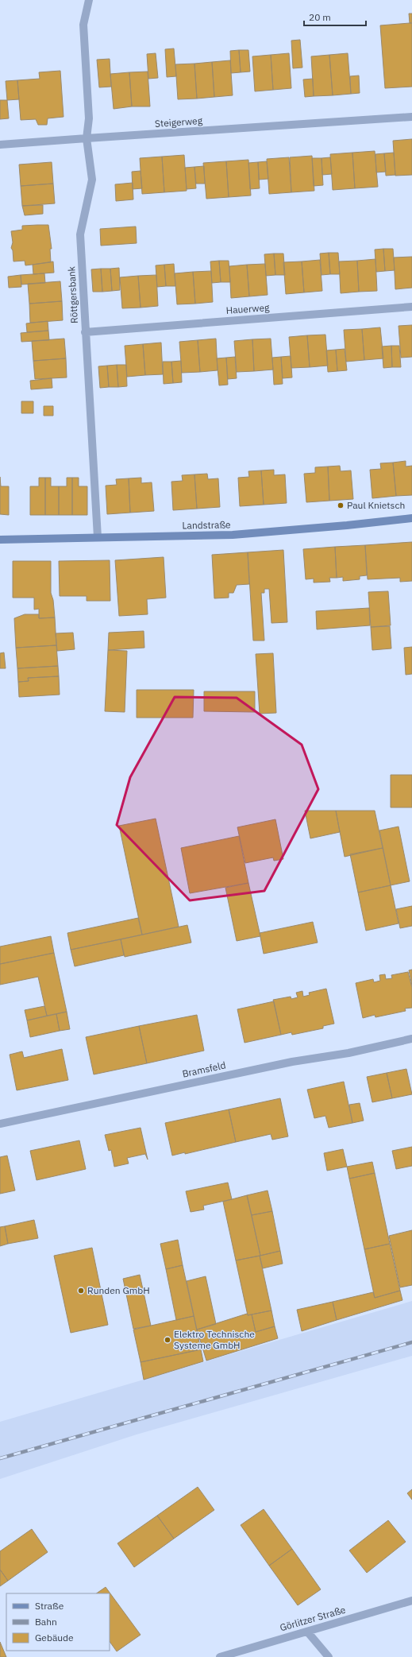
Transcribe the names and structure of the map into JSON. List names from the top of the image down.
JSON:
{
  "streets": {
    "street": [
      "Steigerweg",
      "Röttgersbank",
      "Hauerweg",
      "Landstraße",
      "Bramsfeld",
      "Görlitzer Straße"
    ]
  },
  "crossings": [
    ["Steigerweg", "Röttgersbank"],
    ["Röttgersbank", "Hauerweg"],
    ["Röttgersbank", "Landstraße"]
  ],
  "places": ["Paul Knietsch", "Runden GmbH", "Elektro Technische Systeme GmbH"],
  "legend": ["Straße", "Bahn", "Gebäude"],
  "scale_bar": "20 m"
}
